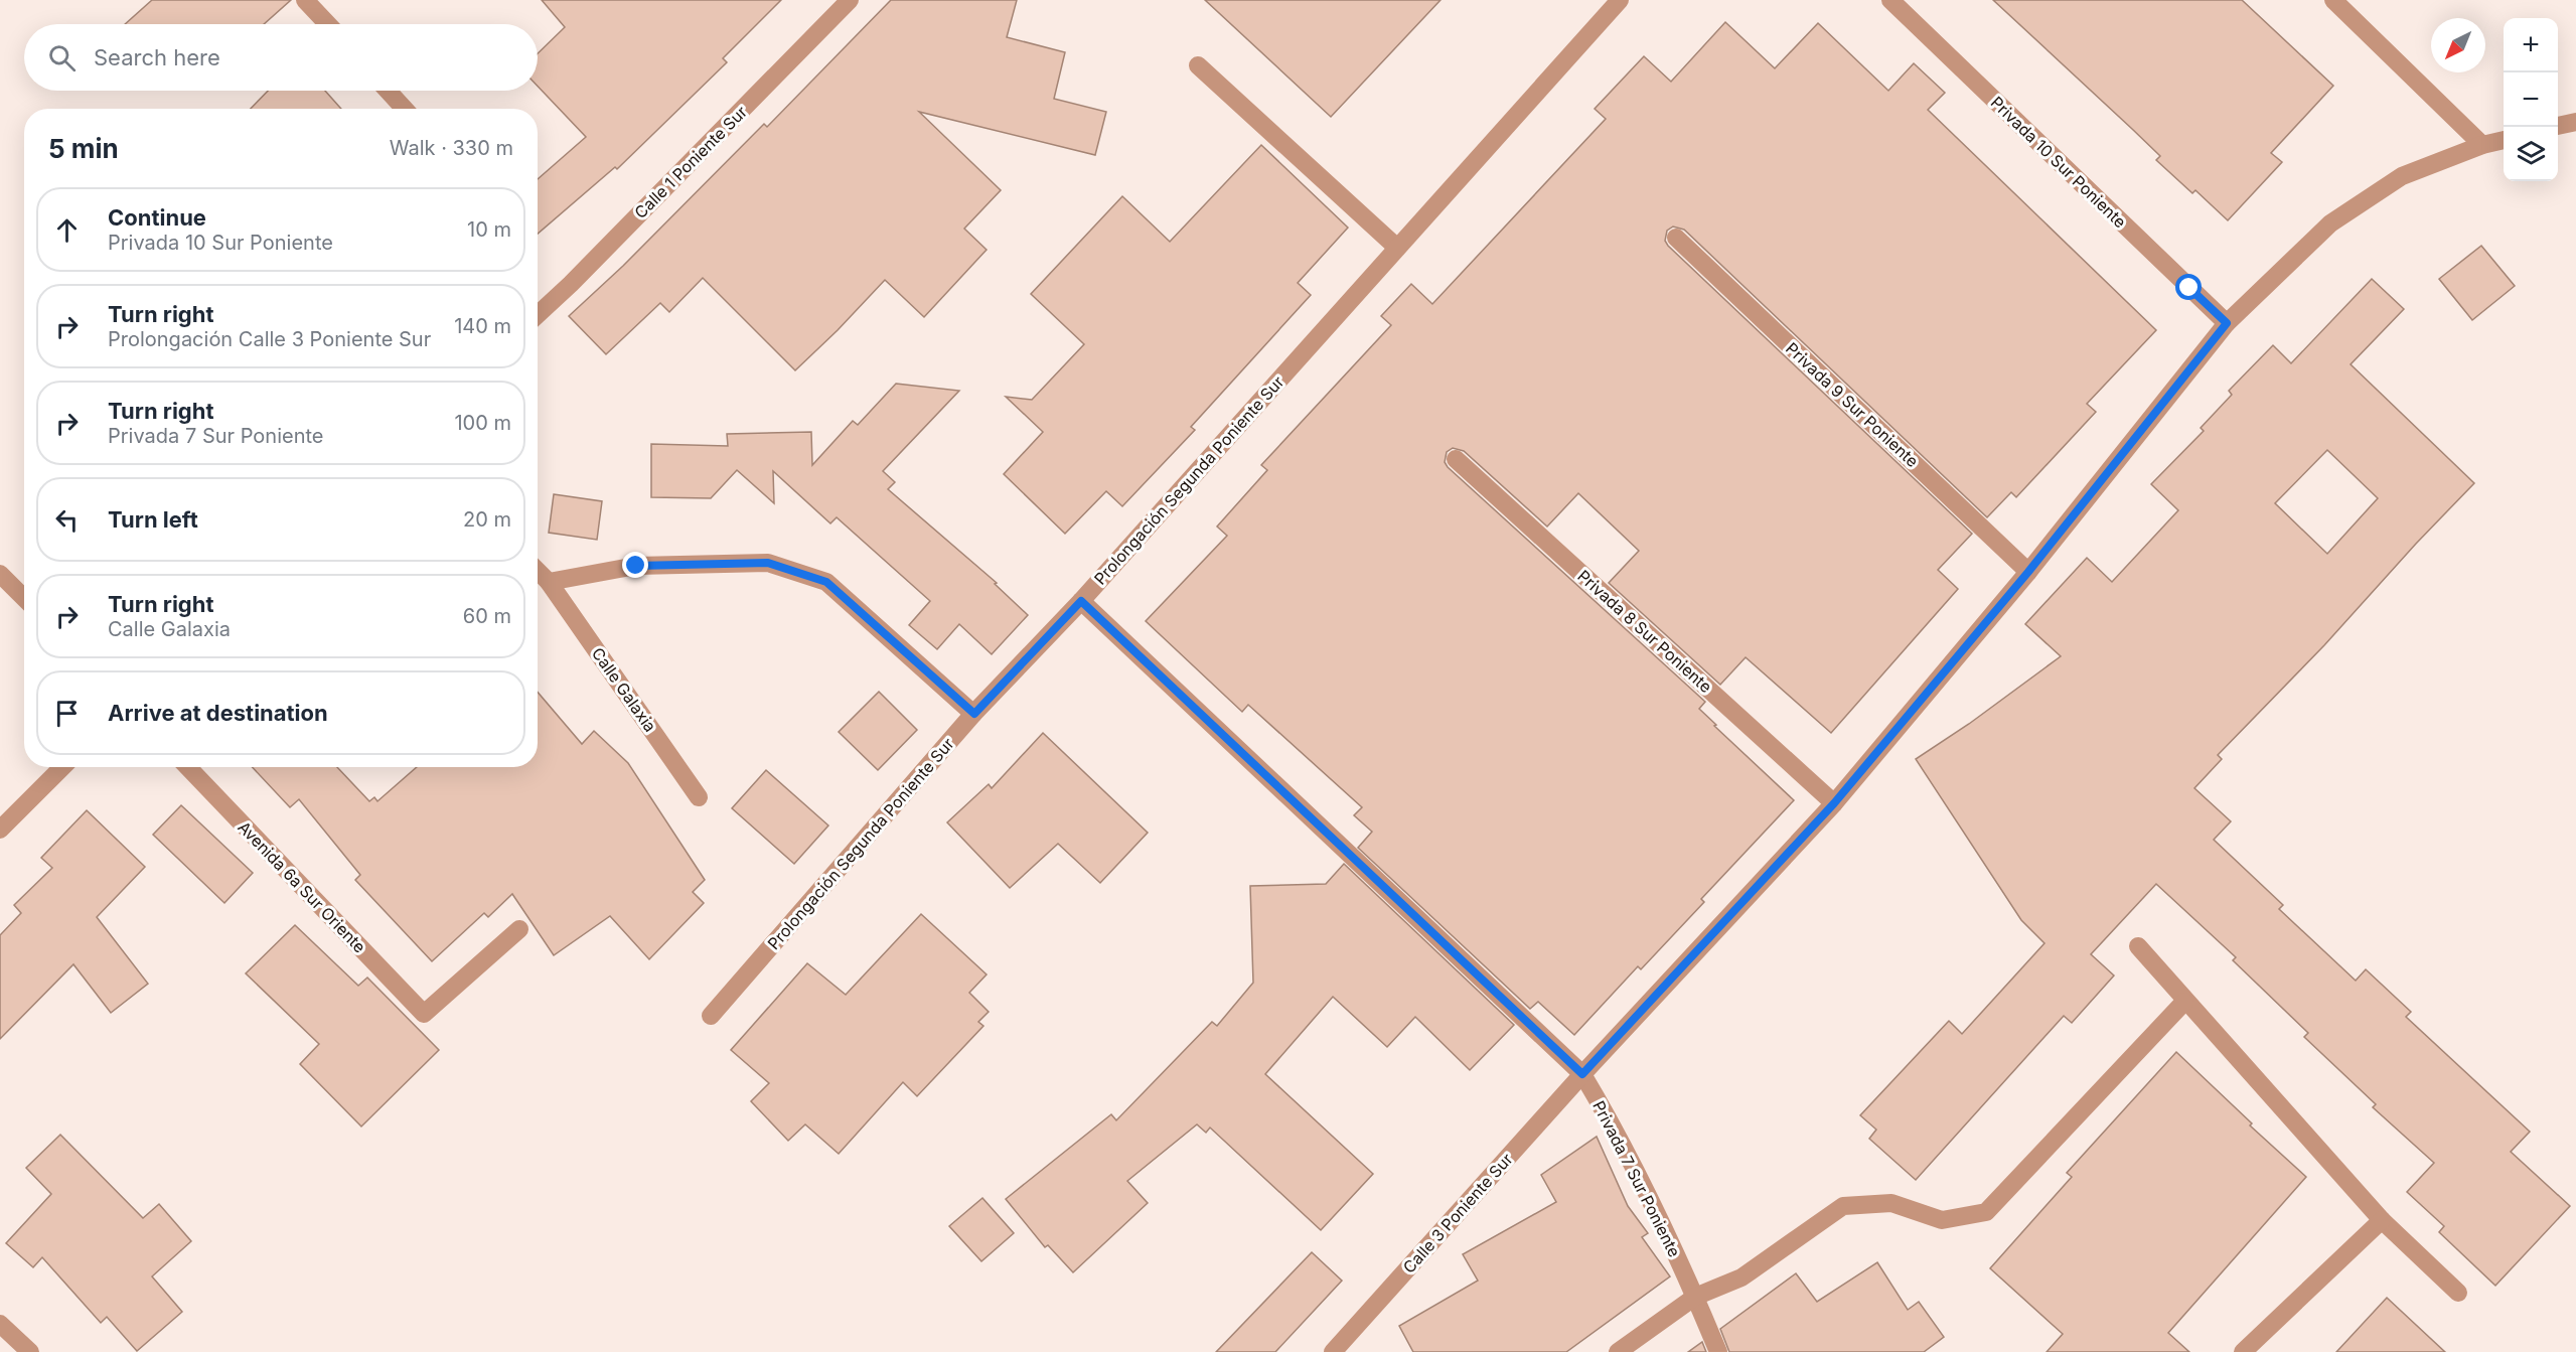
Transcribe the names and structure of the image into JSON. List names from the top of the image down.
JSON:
{
  "streets": {
    "street": [
      "Calle 1 Poniente Sur",
      "Privada 10 Sur Poniente",
      "Privada 9 Sur Poniente",
      "Prolongación Segunda Poniente Sur",
      "Privada 8 Sur Poniente",
      "Calle Galaxia",
      "Avenida 6a Sur Oriente",
      "Privada 7 Sur Poniente",
      "Calle 3 Poniente Sur"
    ]
  },
  "crossings": [
    ["Privada 10 Sur Poniente", "Calle 3 Poniente Sur"],
    ["Privada 9 Sur Poniente", "Calle 3 Poniente Sur"],
    ["Prolongación Segunda Poniente Sur", "Privada 7 Sur Poniente"],
    ["Privada 8 Sur Poniente", "Calle 3 Poniente Sur"],
    ["Privada 7 Sur Poniente", "Calle 3 Poniente Sur"]
  ],
  "north": "bottom left",
  "page": {
    "map_buttons": ["+", "−"],
    "search": "Search here",
    "heading": ["5 min", "Walk · 330 m"],
    "list": [
      ["Continue", "Privada 10 Sur Poniente", "10 m"],
      ["Turn right", "Prolongación Calle 3 Poniente Sur", "140 m"],
      ["Turn right", "Privada 7 Sur Poniente", "100 m"],
      ["Turn left", "20 m"],
      ["Turn right", "Calle Galaxia", "60 m"],
      "Arrive at destination"
    ]
  }
}
